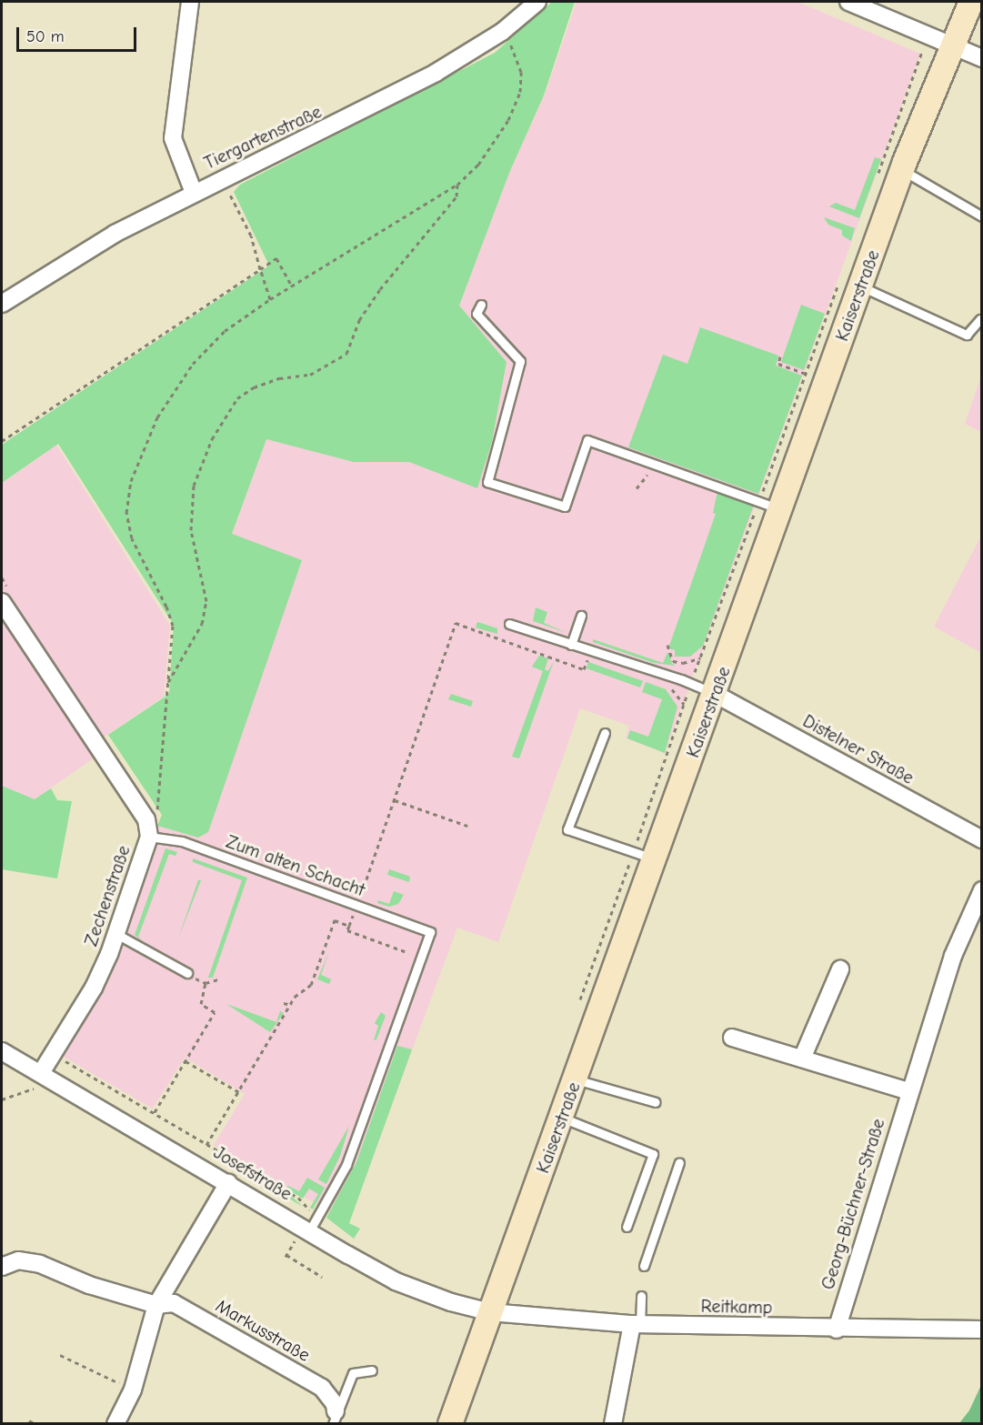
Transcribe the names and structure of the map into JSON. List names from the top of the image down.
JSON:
{
  "streets": {
    "main road": ["Kaiserstraße"],
    "street": [
      "Tiergartenstraße",
      "Distelner Straße",
      "Zechenstraße",
      "Josefstraße",
      "Georg-Büchner-Straße",
      "Reitkamp",
      "Markusstraße"
    ],
    "lane": ["Zum alten Schacht"]
  },
  "crossings": [
    ["Kaiserstraße", "Distelner Straße"],
    ["Kaiserstraße", "Josefstraße"],
    ["Kaiserstraße", "Reitkamp"],
    ["Zum alten Schacht", "Zechenstraße"],
    ["Zechenstraße", "Josefstraße"],
    ["Josefstraße", "Reitkamp"],
    ["Georg-Büchner-Straße", "Reitkamp"]
  ],
  "scale_bar": "50 m"
}
